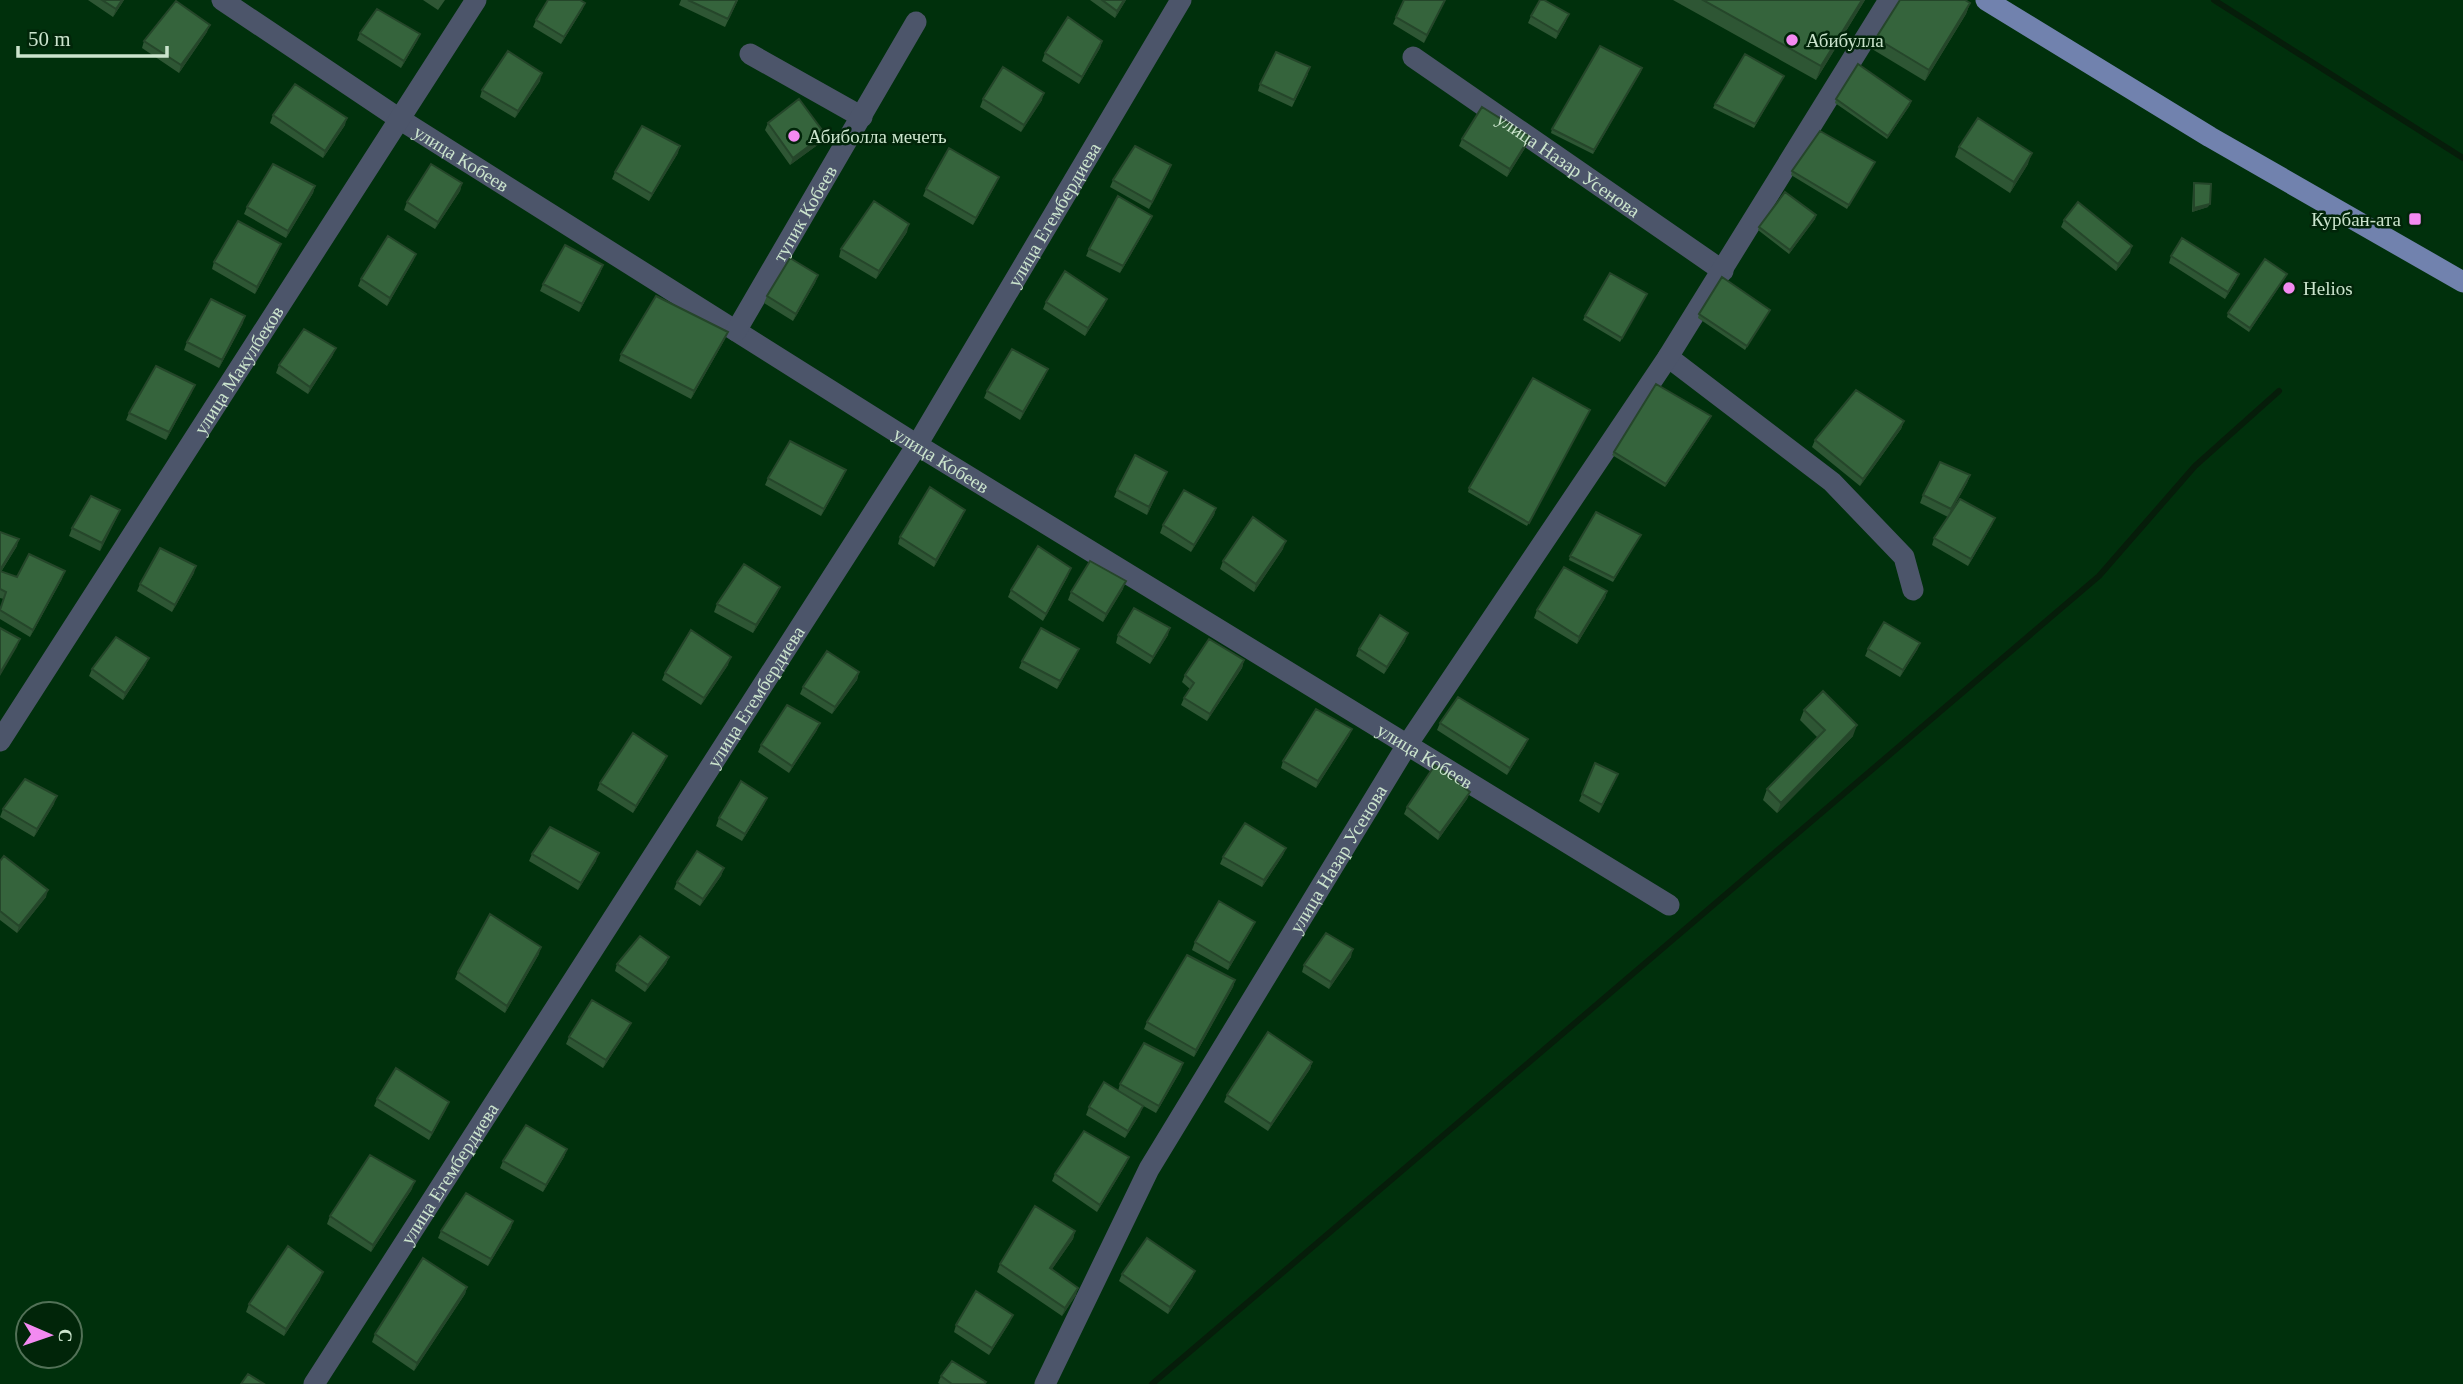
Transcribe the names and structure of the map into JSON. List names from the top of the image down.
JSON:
{
  "streets": {
    "street": [
      "улица Кобеев",
      "улица Назар Усенова",
      "тупик Кобеев",
      "улица Егембердиева",
      "улица Макулбеков"
    ]
  },
  "crossings": [
    ["улица Кобеев", "улица Назар Усенова"],
    ["улица Кобеев", "тупик Кобеев"],
    ["улица Кобеев", "улица Егембердиева"],
    ["улица Кобеев", "улица Макулбеков"]
  ],
  "places": {
    "other": ["Абибулла", "Абиболла мечеть", "Helios"],
    "transit": ["Курбан-ата"]
  },
  "scale_bar": "50 m",
  "north": "right"
}
